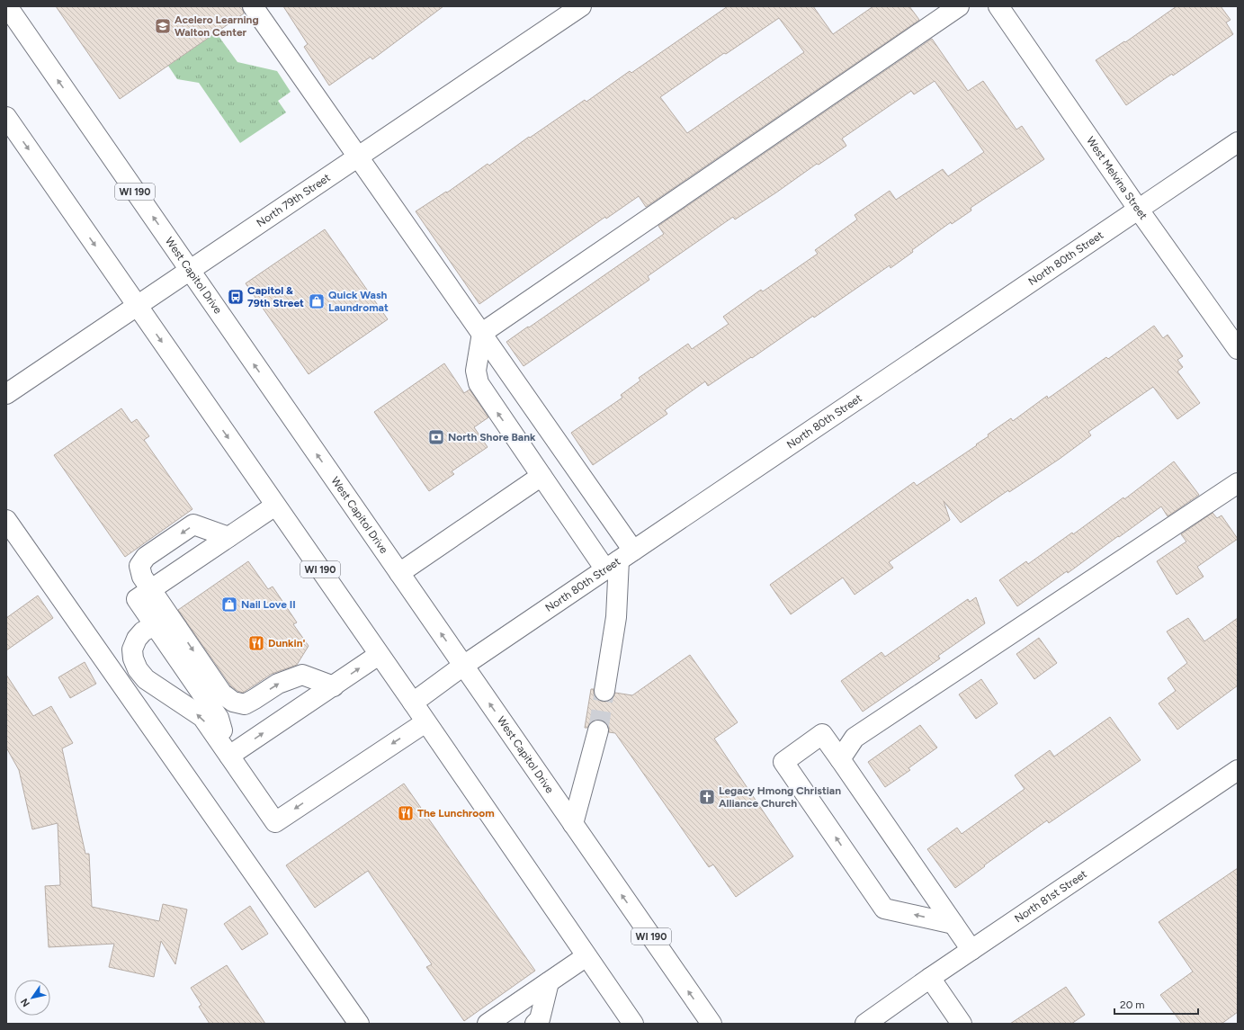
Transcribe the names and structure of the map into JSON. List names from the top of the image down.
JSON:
{
  "streets": {
    "street": [
      "West Melvina Street",
      "WI 190",
      "North 79th Street",
      "North 80th Street",
      "West Capitol Drive",
      "North 81st Street"
    ]
  },
  "crossings": [
    ["West Melvina Street", "North 80th Street"],
    ["WI 190", "North 79th Street"],
    ["WI 190", "North 80th Street"],
    ["North 79th Street", "West Capitol Drive"],
    ["North 80th Street", "West Capitol Drive"]
  ],
  "places": {
    "school or university": ["Acelero Learning Walton Center"],
    "bus stop": ["Capitol & 79th Street"],
    "shop": ["Quick Wash Laundromat", "Nail Love II"],
    "bank": ["North Shore Bank"],
    "restaurant": ["Dunkin'", "The Lunchroom"],
    "church": ["Legacy Hmong Christian Alliance Church"]
  },
  "scale_bar": "20 m",
  "north": "bottom left"
}
